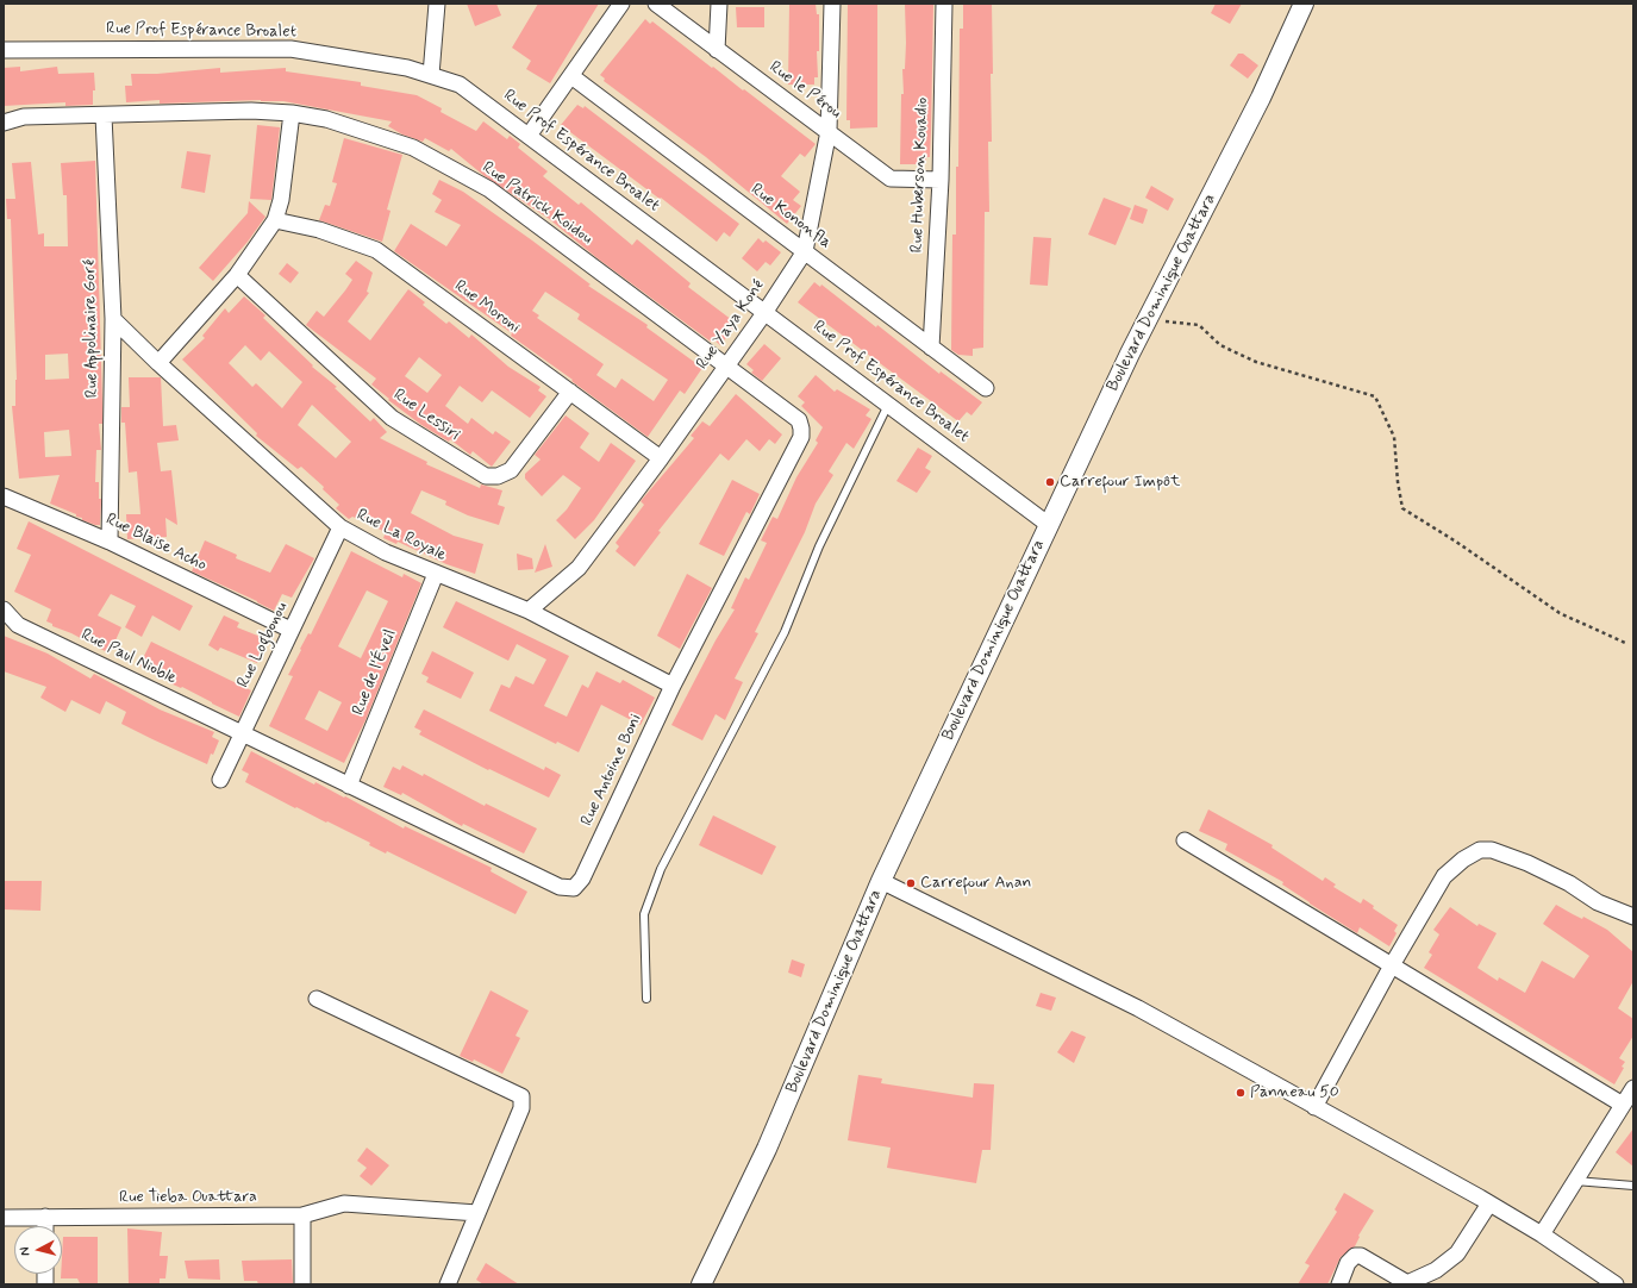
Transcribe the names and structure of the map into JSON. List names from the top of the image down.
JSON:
{
  "streets": {
    "street": [
      "Rue Prof Espérance Broalet",
      "Rue le Pérou",
      "Rue Huberson Kouadio",
      "Rue Patrick Koidou",
      "Rue Kononfla",
      "Boulevard Dominique Ouattara",
      "Rue Moroni",
      "Rue Yaya Koné",
      "Rue Appolinaire Goré",
      "Rue Lessiri",
      "Rue La Royale",
      "Rue Blaise Acho",
      "Rue Logbonou",
      "Rue Paul Nioble",
      "Rue de l'Éveil",
      "Rue Antoine Boni",
      "Rue Tieba Ouattara"
    ]
  },
  "crossings": [
    ["Rue Prof Espérance Broalet", "Boulevard Dominique Ouattara"],
    ["Rue Prof Espérance Broalet", "Rue Yaya Koné"],
    ["Rue le Pérou", "Rue Huberson Kouadio"],
    ["Rue le Pérou", "Rue Yaya Koné"],
    ["Rue Huberson Kouadio", "Rue Kononfla"],
    ["Rue Patrick Koidou", "Rue Yaya Koné"],
    ["Rue Patrick Koidou", "Rue Appolinaire Goré"],
    ["Rue Patrick Koidou", "Rue Antoine Boni"],
    ["Rue Kononfla", "Rue Yaya Koné"],
    ["Rue Moroni", "Rue Yaya Koné"],
    ["Rue Moroni", "Rue Lessiri"],
    ["Rue Yaya Koné", "Rue La Royale"],
    ["Rue Yaya Koné", "Rue Antoine Boni"],
    ["Rue Appolinaire Goré", "Rue La Royale"],
    ["Rue Appolinaire Goré", "Rue Blaise Acho"],
    ["Rue La Royale", "Rue Logbonou"],
    ["Rue La Royale", "Rue de l'Éveil"],
    ["Rue La Royale", "Rue Antoine Boni"],
    ["Rue Blaise Acho", "Rue Logbonou"],
    ["Rue Logbonou", "Rue Paul Nioble"],
    ["Rue Logbonou", "Rue Antoine Boni"],
    ["Rue Paul Nioble", "Rue Antoine Boni"],
    ["Rue de l'Éveil", "Rue Antoine Boni"]
  ],
  "places": ["Carrefour Impôt", "Carrefour Anan", "Panneau 50"],
  "north": "left"
}
